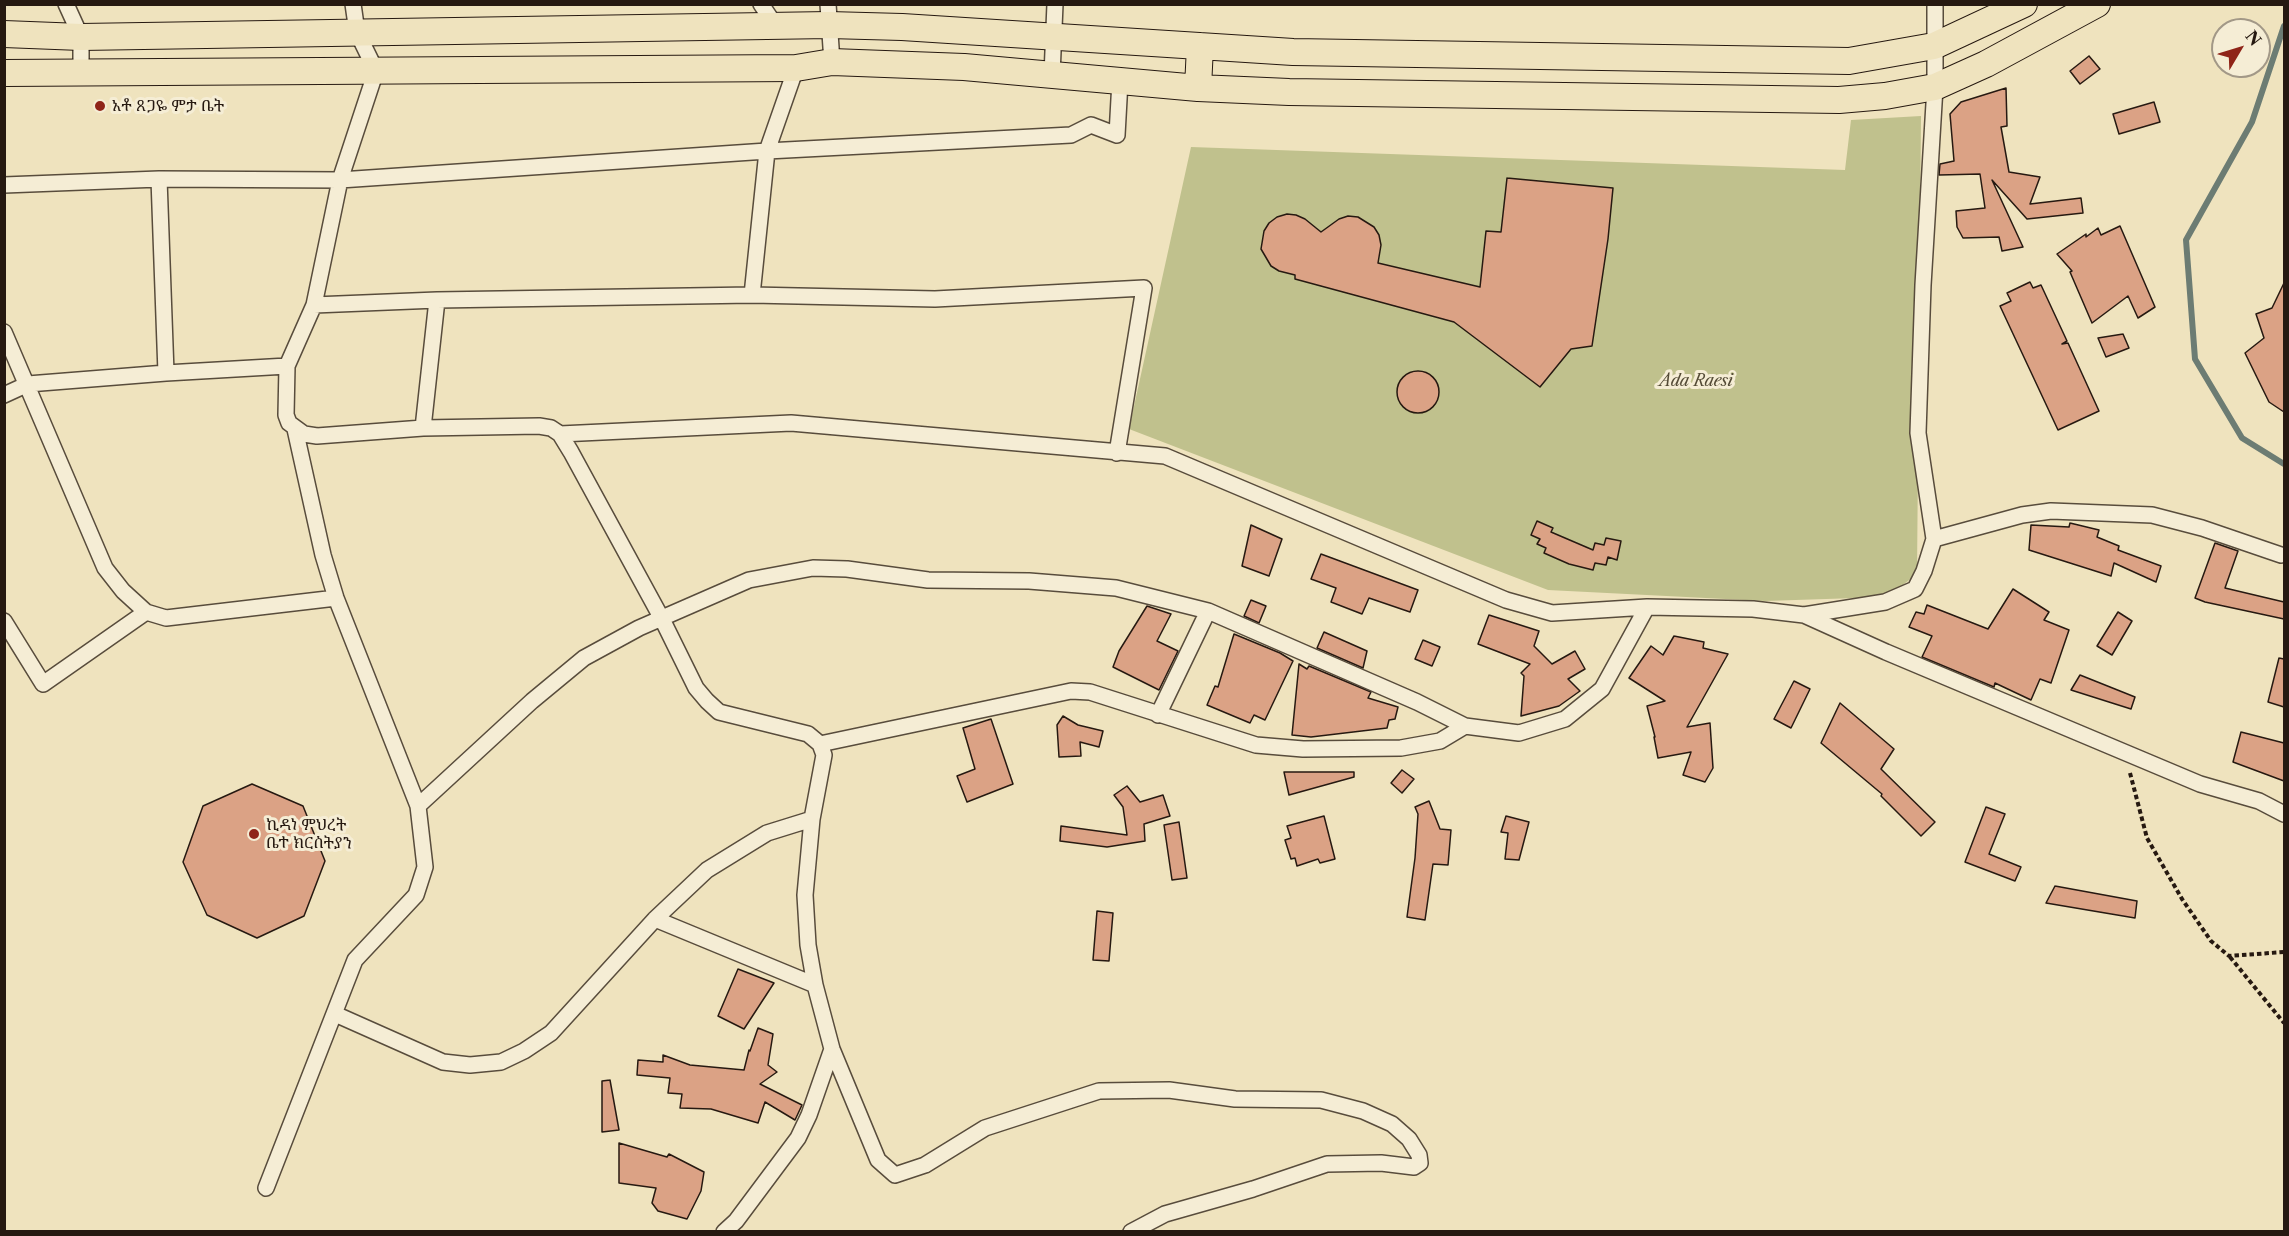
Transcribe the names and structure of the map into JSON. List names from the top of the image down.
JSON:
{
  "parks": ["Ada Raesi"],
  "places": ["አቶ ጸጋዬ ምታ ቤት", "ኪዳነ ምህረት ቤተ ክርስትያን"],
  "north": "top right"
}
